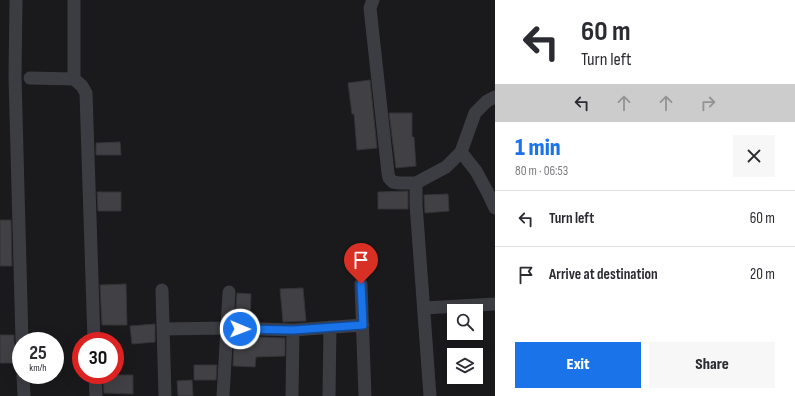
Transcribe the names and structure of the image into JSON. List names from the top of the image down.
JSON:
{
  "page": {
    "turn": ["60 m", "Turn left"],
    "heading": ["1 min", "80 m · 06:53"],
    "list": [
      {
        "name": "Turn left",
        "value": "60 m"
      },
      {
        "name": "Arrive at destination",
        "value": "20 m"
      }
    ],
    "speed": "25 km/h",
    "limit": "30",
    "buttons": ["Exit", "Share"]
  }
}
